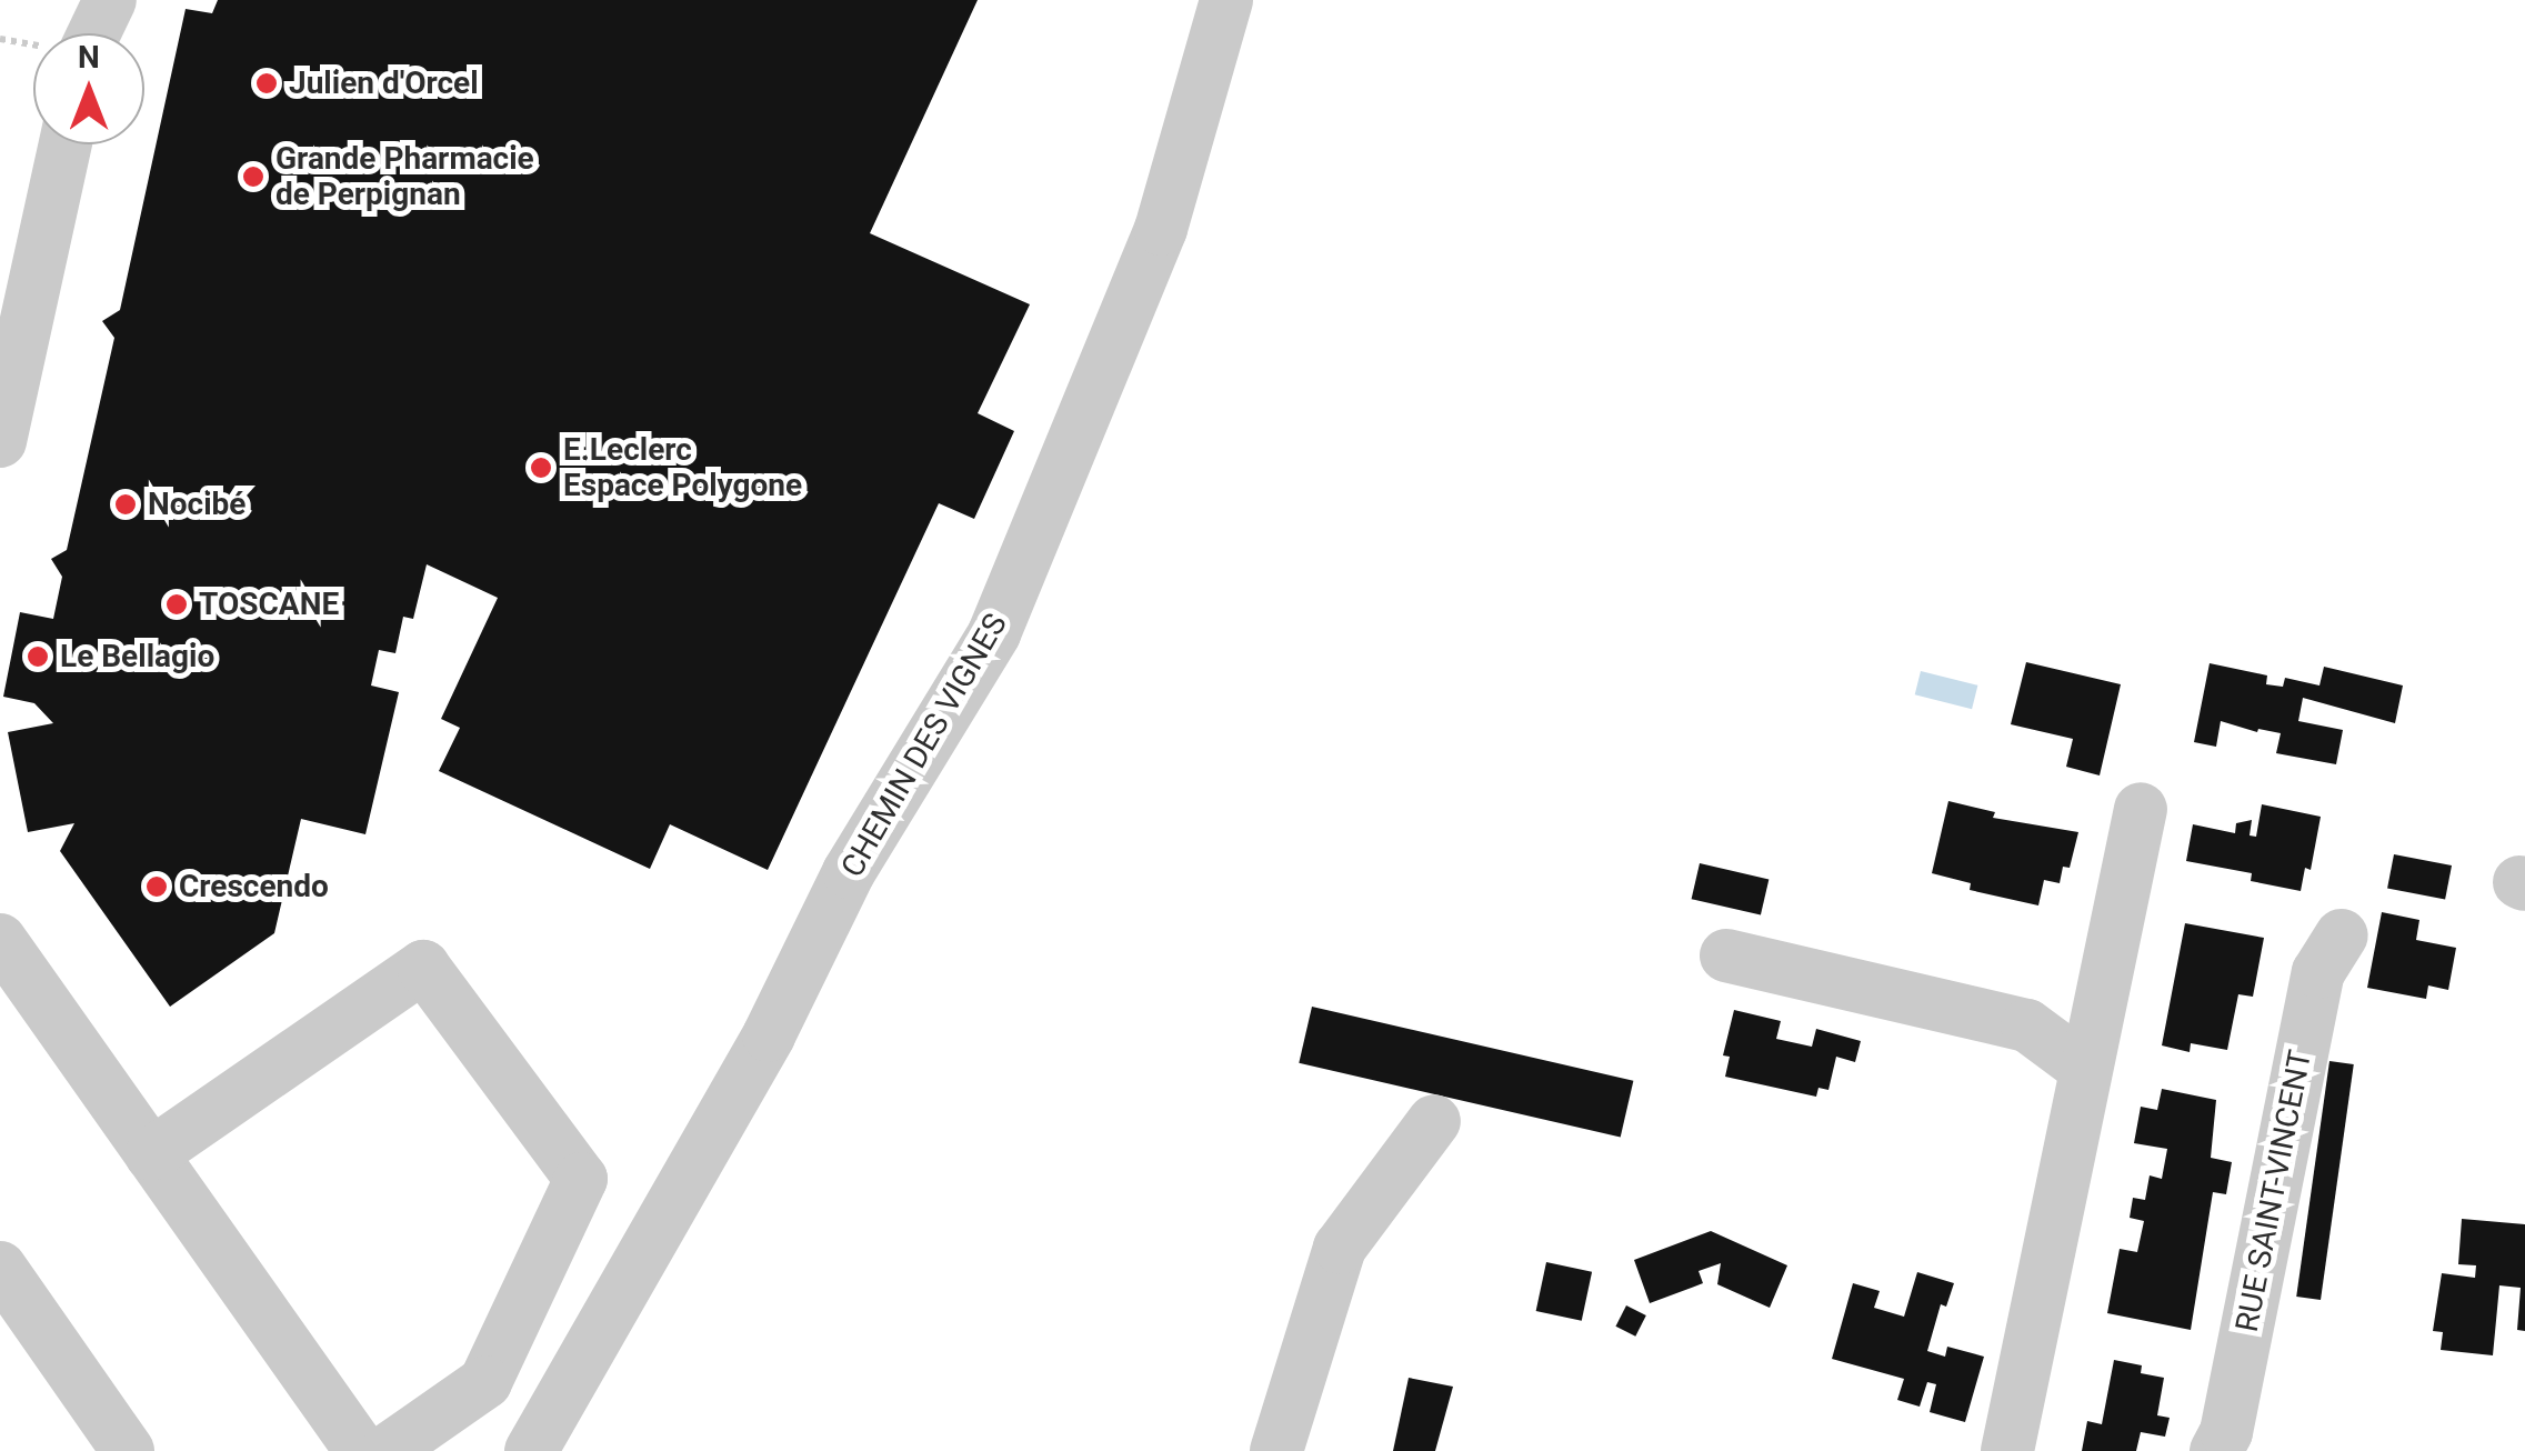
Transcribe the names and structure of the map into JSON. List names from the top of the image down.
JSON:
{
  "streets": {
    "street": ["CHEMIN DES VIGNES", "RUE SAINT-VINCENT"]
  },
  "places": [
    "Julien d'Orcel",
    "Grande Pharmacie de Perpignan",
    "E.Leclerc Espace Polygone",
    "Nocibé",
    "TOSCANE",
    "Le Bellagio",
    "Crescendo"
  ],
  "north": "top"
}
